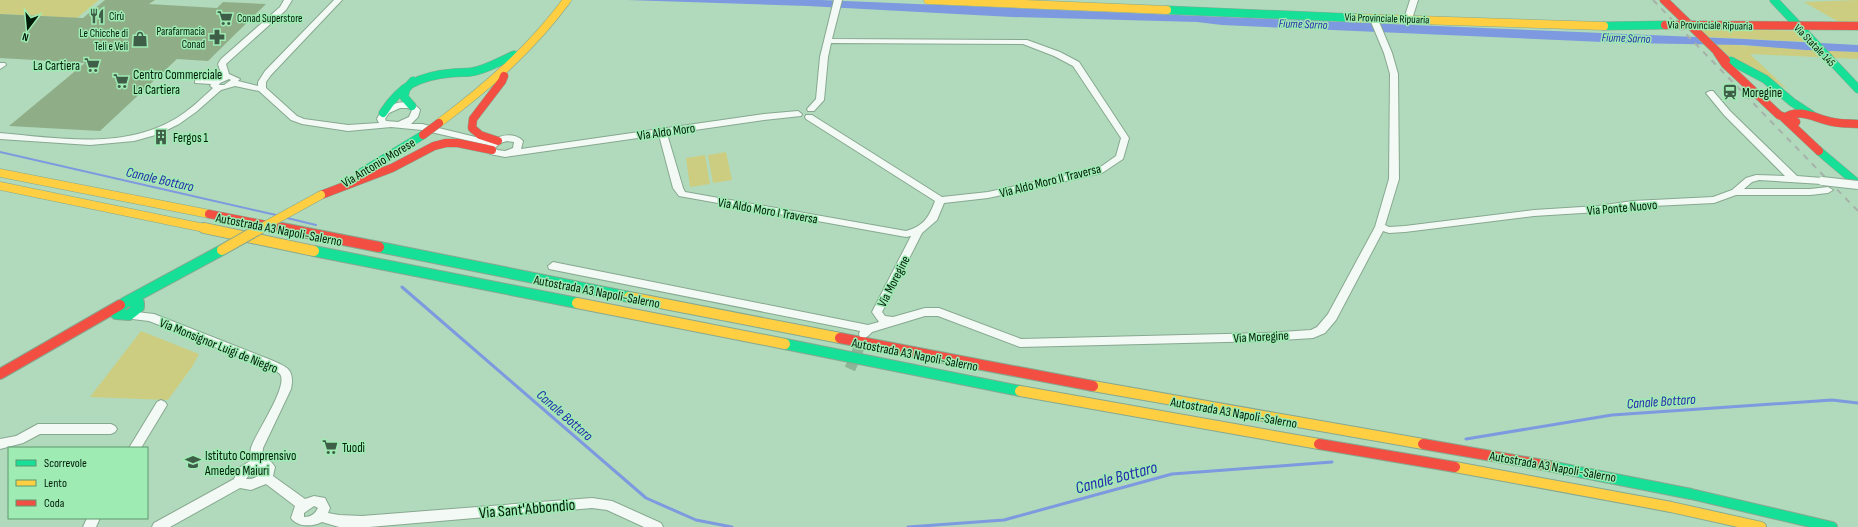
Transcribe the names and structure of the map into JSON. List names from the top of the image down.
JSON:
{
  "streets": {
    "main road": [
      "Via Provinciale Ripuaria",
      "Via Statale 145",
      "Via Antonio Morese",
      "Autostrada A3 Napoli-Salerno"
    ],
    "street": [
      "Via Aldo Moro",
      "Via Aldo Moro II Traversa",
      "Via Ponte Nuovo",
      "Via Aldo Moro I Traversa",
      "Via Moregine",
      "Via Monsignor Luigi de Niegro",
      "Via Sant'Abbondio"
    ]
  },
  "crossings": [
    ["Via Provinciale Ripuaria", "Via Statale 145"],
    ["Via Provinciale Ripuaria", "Via Moregine"],
    ["Via Aldo Moro", "Via Aldo Moro I Traversa"],
    ["Via Ponte Nuovo", "Via Moregine"],
    ["Via Aldo Moro I Traversa", "Via Moregine"]
  ],
  "water": ["Fiume Sarno", "Canale Bottaro"],
  "places": {
    "restaurant": ["Cirù"],
    "supermarket": [
      "Conad Superstore",
      "La Cartiera",
      "Centro Commerciale La Cartiera",
      "Tuodì"
    ],
    "pharmacy": ["Parafarmacia Conad"],
    "shop": ["Le Chicche di Teli e Veli"],
    "station": ["Moregine"],
    "building": ["Fergos 1"],
    "school or university": ["Istituto Comprensivo Amedeo Maiuri"]
  },
  "legend": ["Scorrevole", "Lento", "Coda"],
  "north": "bottom"
}
